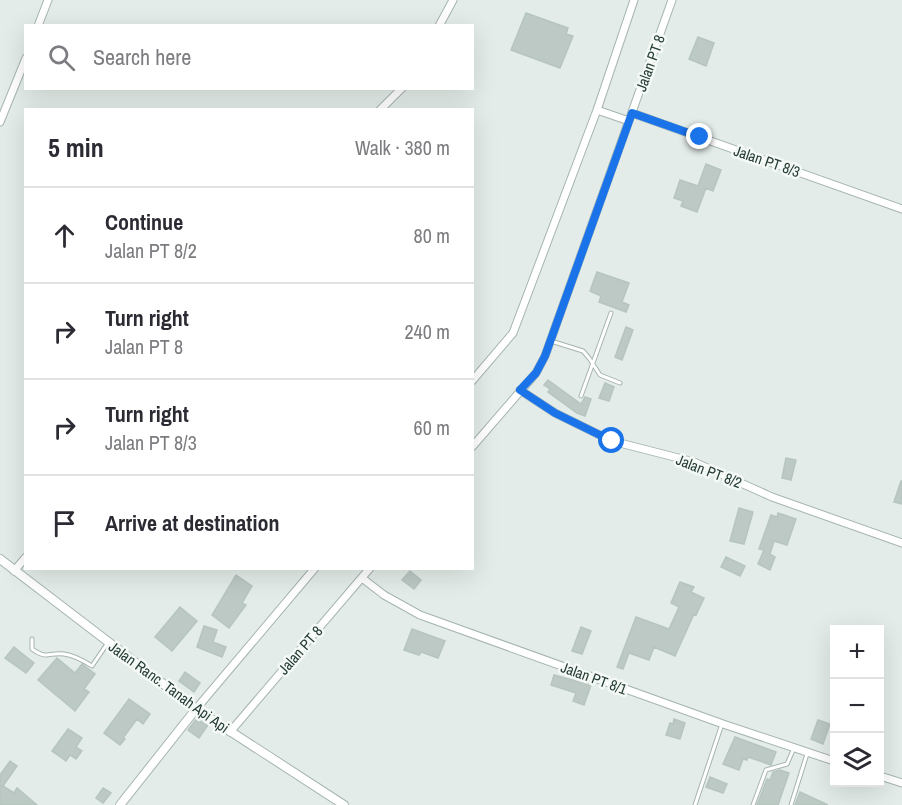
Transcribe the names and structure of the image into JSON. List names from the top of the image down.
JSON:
{
  "streets": {
    "street": [
      "Jalan PT 8",
      "Jalan PT 8/3",
      "Jalan PT 8/2",
      "Jalan PT 8/1",
      "Jalan Ranc. Tanah Api Api"
    ]
  },
  "crossings": [
    ["Jalan PT 8", "Jalan PT 8/3"],
    ["Jalan PT 8", "Jalan PT 8/2"],
    ["Jalan PT 8", "Jalan PT 8/1"],
    ["Jalan PT 8", "Jalan Ranc. Tanah Api Api"]
  ],
  "page": {
    "search": "Search here",
    "heading": ["5 min", "Walk · 380 m"],
    "list": [
      ["Continue", "Jalan PT 8/2", "80 m"],
      ["Turn right", "Jalan PT 8", "240 m"],
      ["Turn right", "Jalan PT 8/3", "60 m"],
      "Arrive at destination"
    ],
    "map_buttons": ["+", "−"]
  }
}
